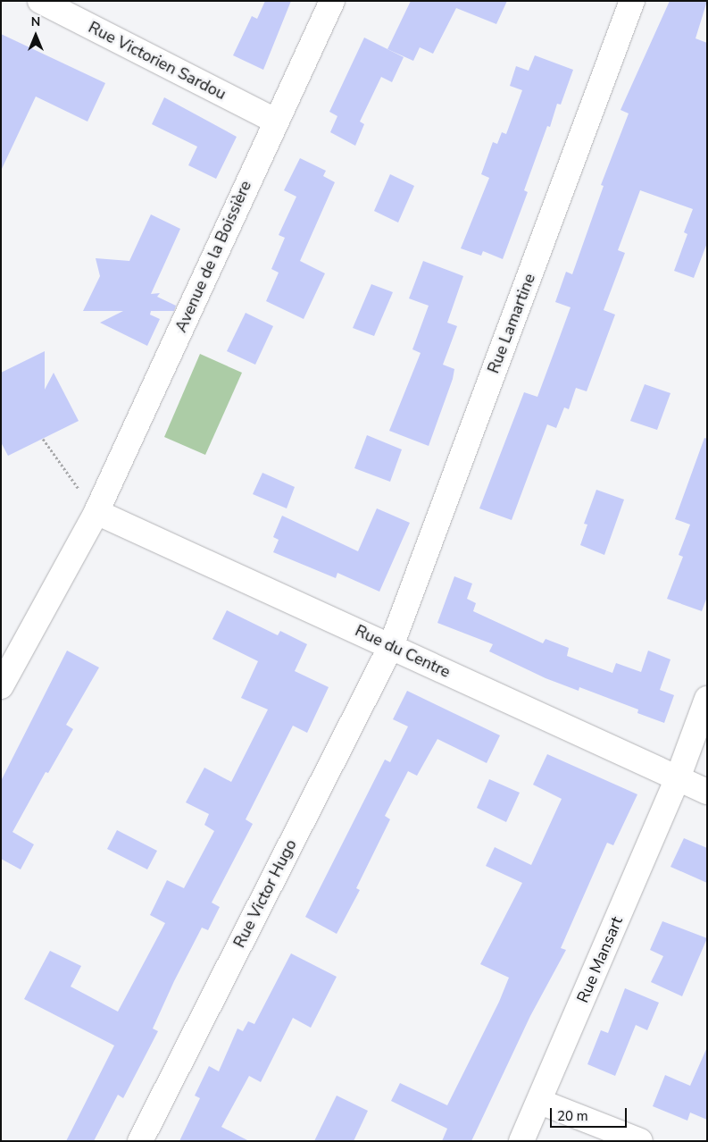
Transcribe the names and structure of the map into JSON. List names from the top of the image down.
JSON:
{
  "streets": {
    "street": [
      "Rue Victorien Sardou",
      "Avenue de la Boissière",
      "Rue Lamartine",
      "Rue du Centre",
      "Rue Victor Hugo",
      "Rue Mansart"
    ]
  },
  "crossings": [
    ["Rue Victorien Sardou", "Avenue de la Boissière"],
    ["Avenue de la Boissière", "Rue du Centre"],
    ["Rue Lamartine", "Rue du Centre"],
    ["Rue Lamartine", "Rue Victor Hugo"],
    ["Rue du Centre", "Rue Victor Hugo"],
    ["Rue du Centre", "Rue Mansart"]
  ],
  "scale_bar": "20 m",
  "north": "top"
}
